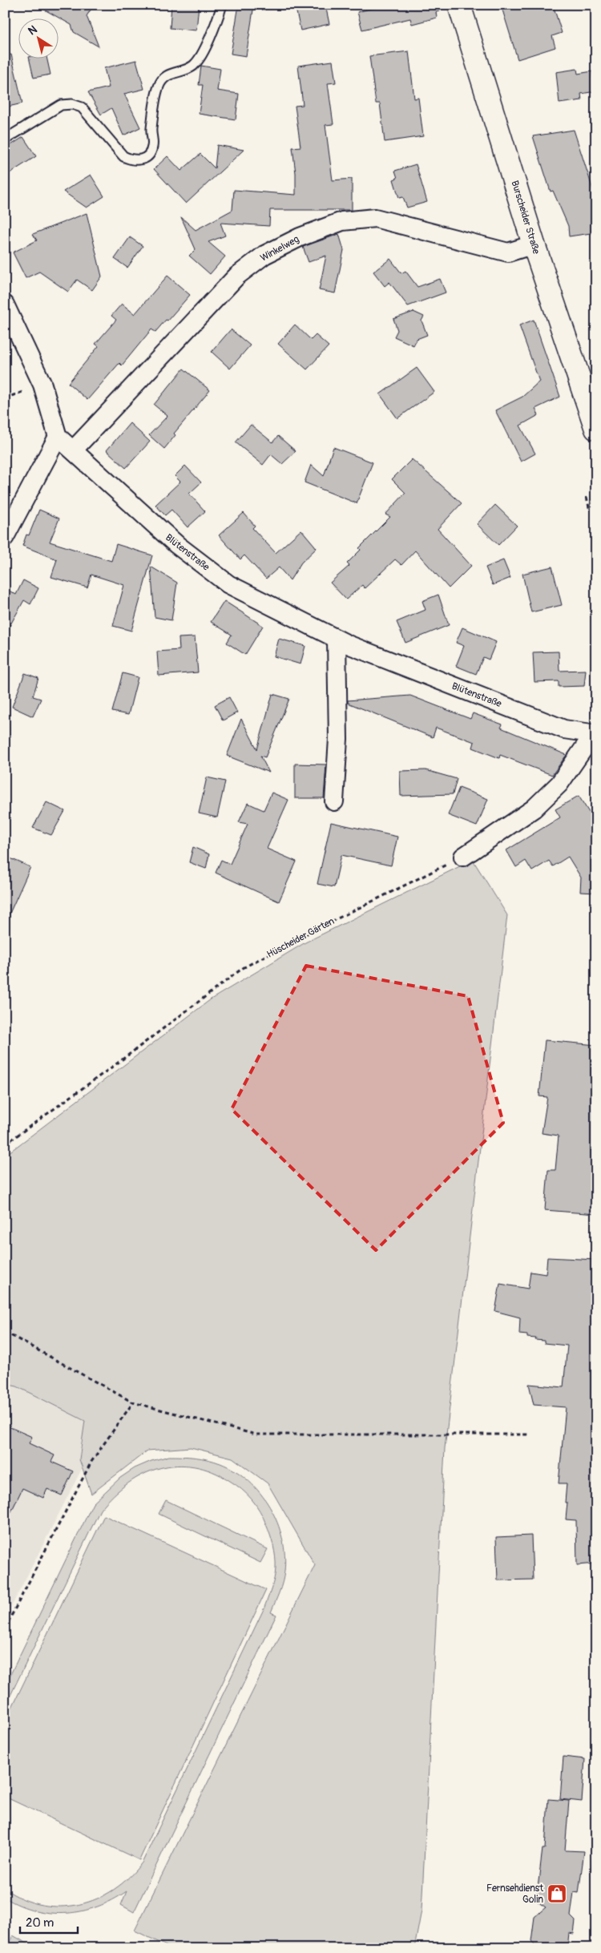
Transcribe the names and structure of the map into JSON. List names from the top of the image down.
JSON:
{
  "streets": {
    "main road": ["Burscheider Straße"],
    "street": ["Winkelweg", "Blütenstraße"],
    "path": ["Hüscheider Gärten"]
  },
  "crossings": [
    ["Burscheider Straße", "Winkelweg"],
    ["Winkelweg", "Blütenstraße"]
  ],
  "places": {
    "shop": ["Fernsehdienst Golin"]
  },
  "scale_bar": "20 m",
  "north": "top left"
}
